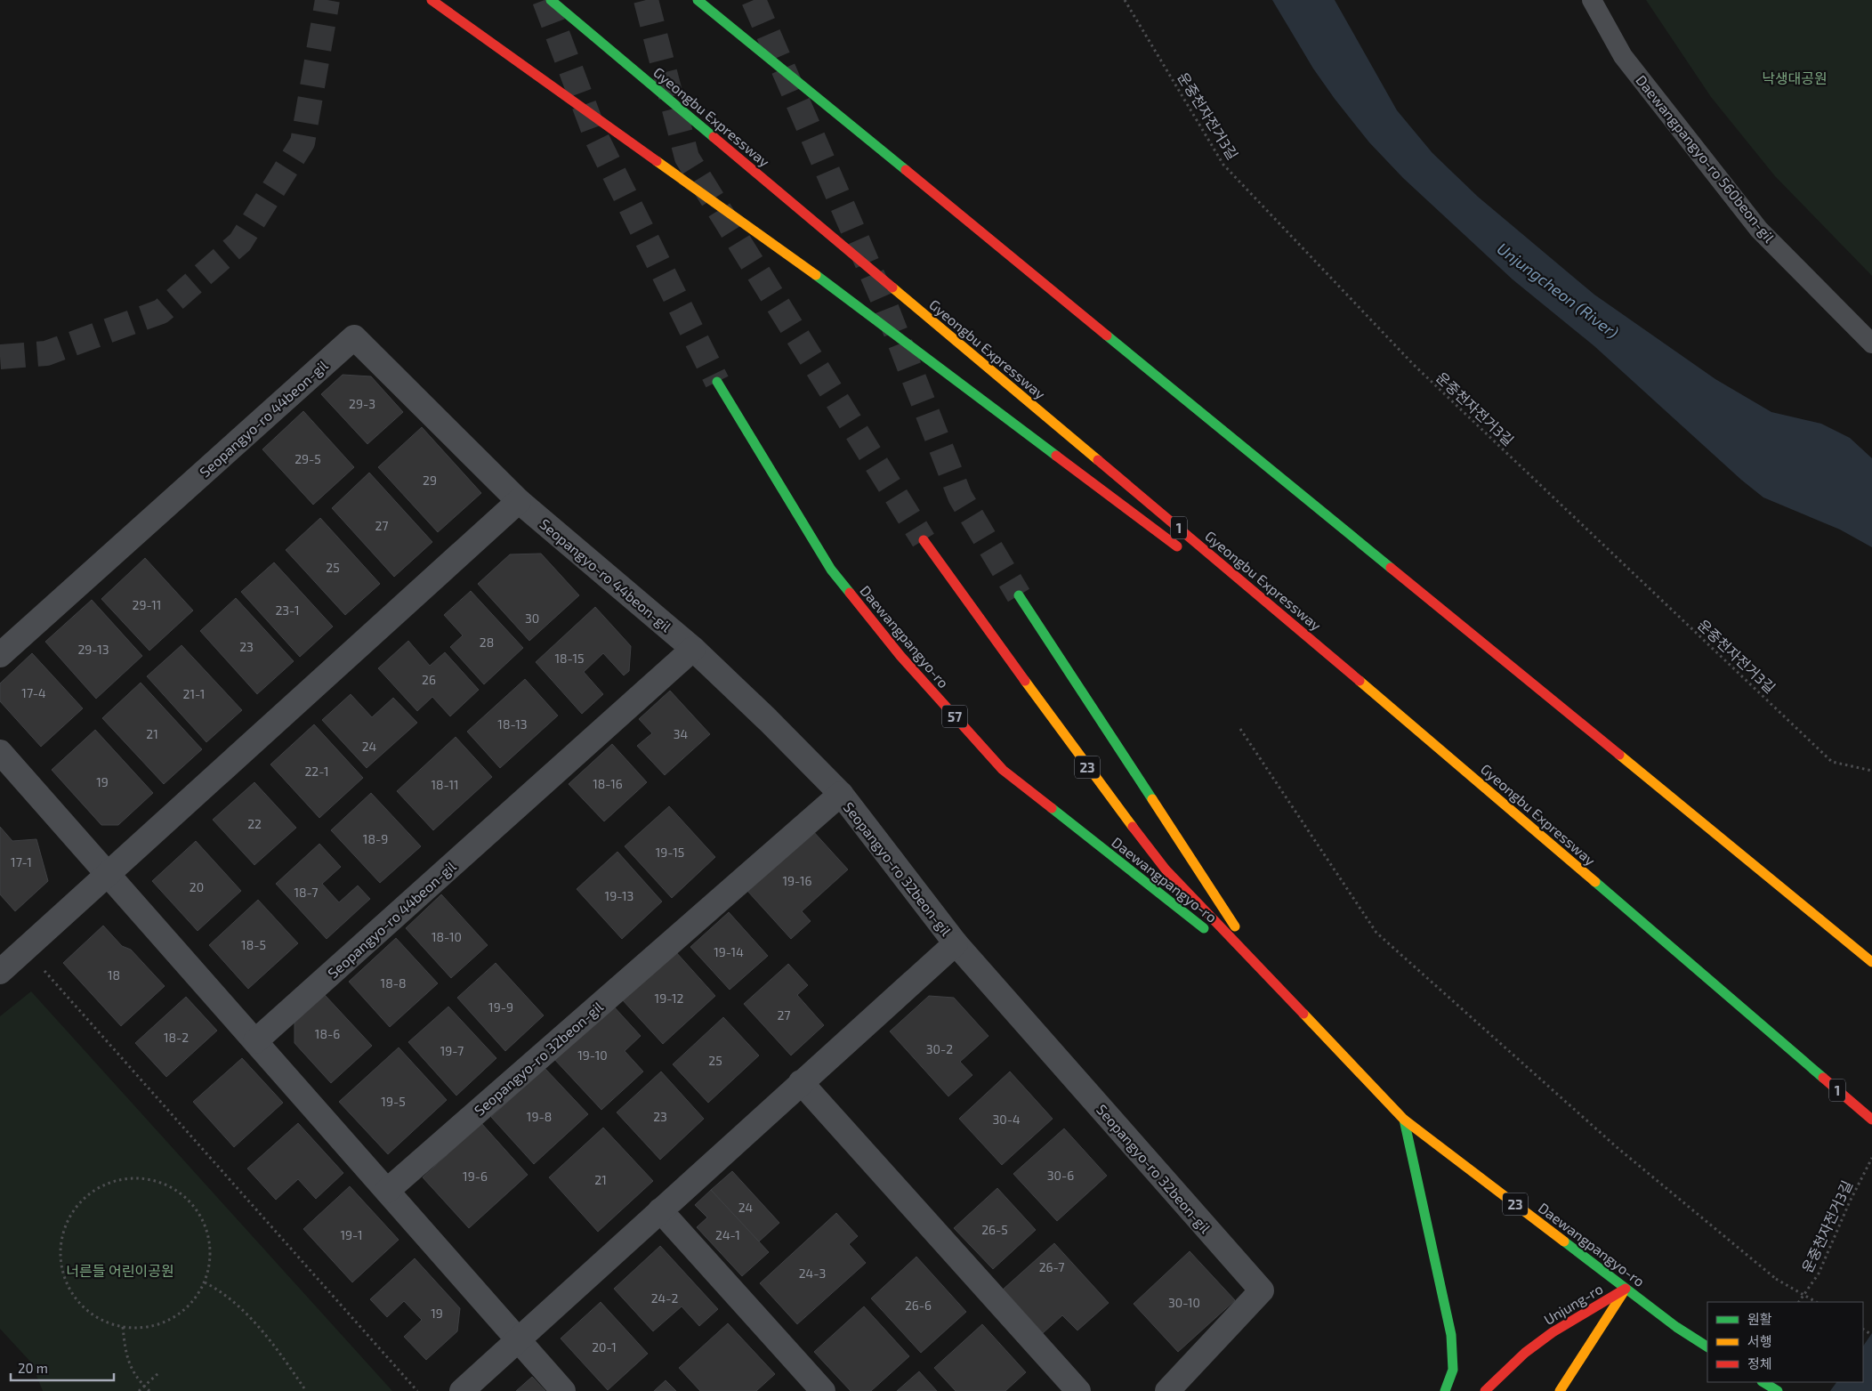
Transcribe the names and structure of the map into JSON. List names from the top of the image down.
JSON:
{
  "streets": {
    "main road": [
      "Gyeongbu Expressway",
      "1",
      "Daewangpangyo-ro",
      "57",
      "23",
      "Unjung-ro"
    ],
    "street": ["Seopangyo-ro 44beon-gil", "Seopangyo-ro 32beon-gil"],
    "lane": ["Daewangpangyo-ro 560beon-gil"],
    "path": ["운중천자전거3길"]
  },
  "crossings": [
    ["Seopangyo-ro 44beon-gil", "Seopangyo-ro 32beon-gil"],
    ["Daewangpangyo-ro", "Unjung-ro"]
  ],
  "water": ["Unjungcheon (River)"],
  "parks": ["낙생대공원", "너른들 어린이공원"],
  "house_numbers": [
    "29-3",
    "29-5",
    "29",
    "27",
    "25",
    "29-11",
    "23-1",
    "30",
    "28",
    "23",
    "29-13",
    "18-15",
    "26",
    "17-4",
    "21-1",
    "18-13",
    "21",
    "34",
    "24",
    "22-1",
    "19",
    "18-16",
    "18-11",
    "22",
    "18-9",
    "19-15",
    "17-1",
    "19-16",
    "20",
    "18-7",
    "19-13",
    "18-10",
    "18-5",
    "19-14",
    "18",
    "18-8",
    "19-12",
    "19-9",
    "27",
    "18-6",
    "18-2",
    "30-2",
    "19-7",
    "19-10",
    "25",
    "19-5",
    "19-8",
    "23",
    "30-4",
    "30-6",
    "19-6",
    "21",
    "24",
    "26-5",
    "19-1",
    "24-1",
    "26-7",
    "24-3",
    "24-2",
    "30-10",
    "26-6",
    "19",
    "20-1"
  ],
  "legend": ["원활", "서행", "정체"],
  "scale_bar": "20 m"
}
